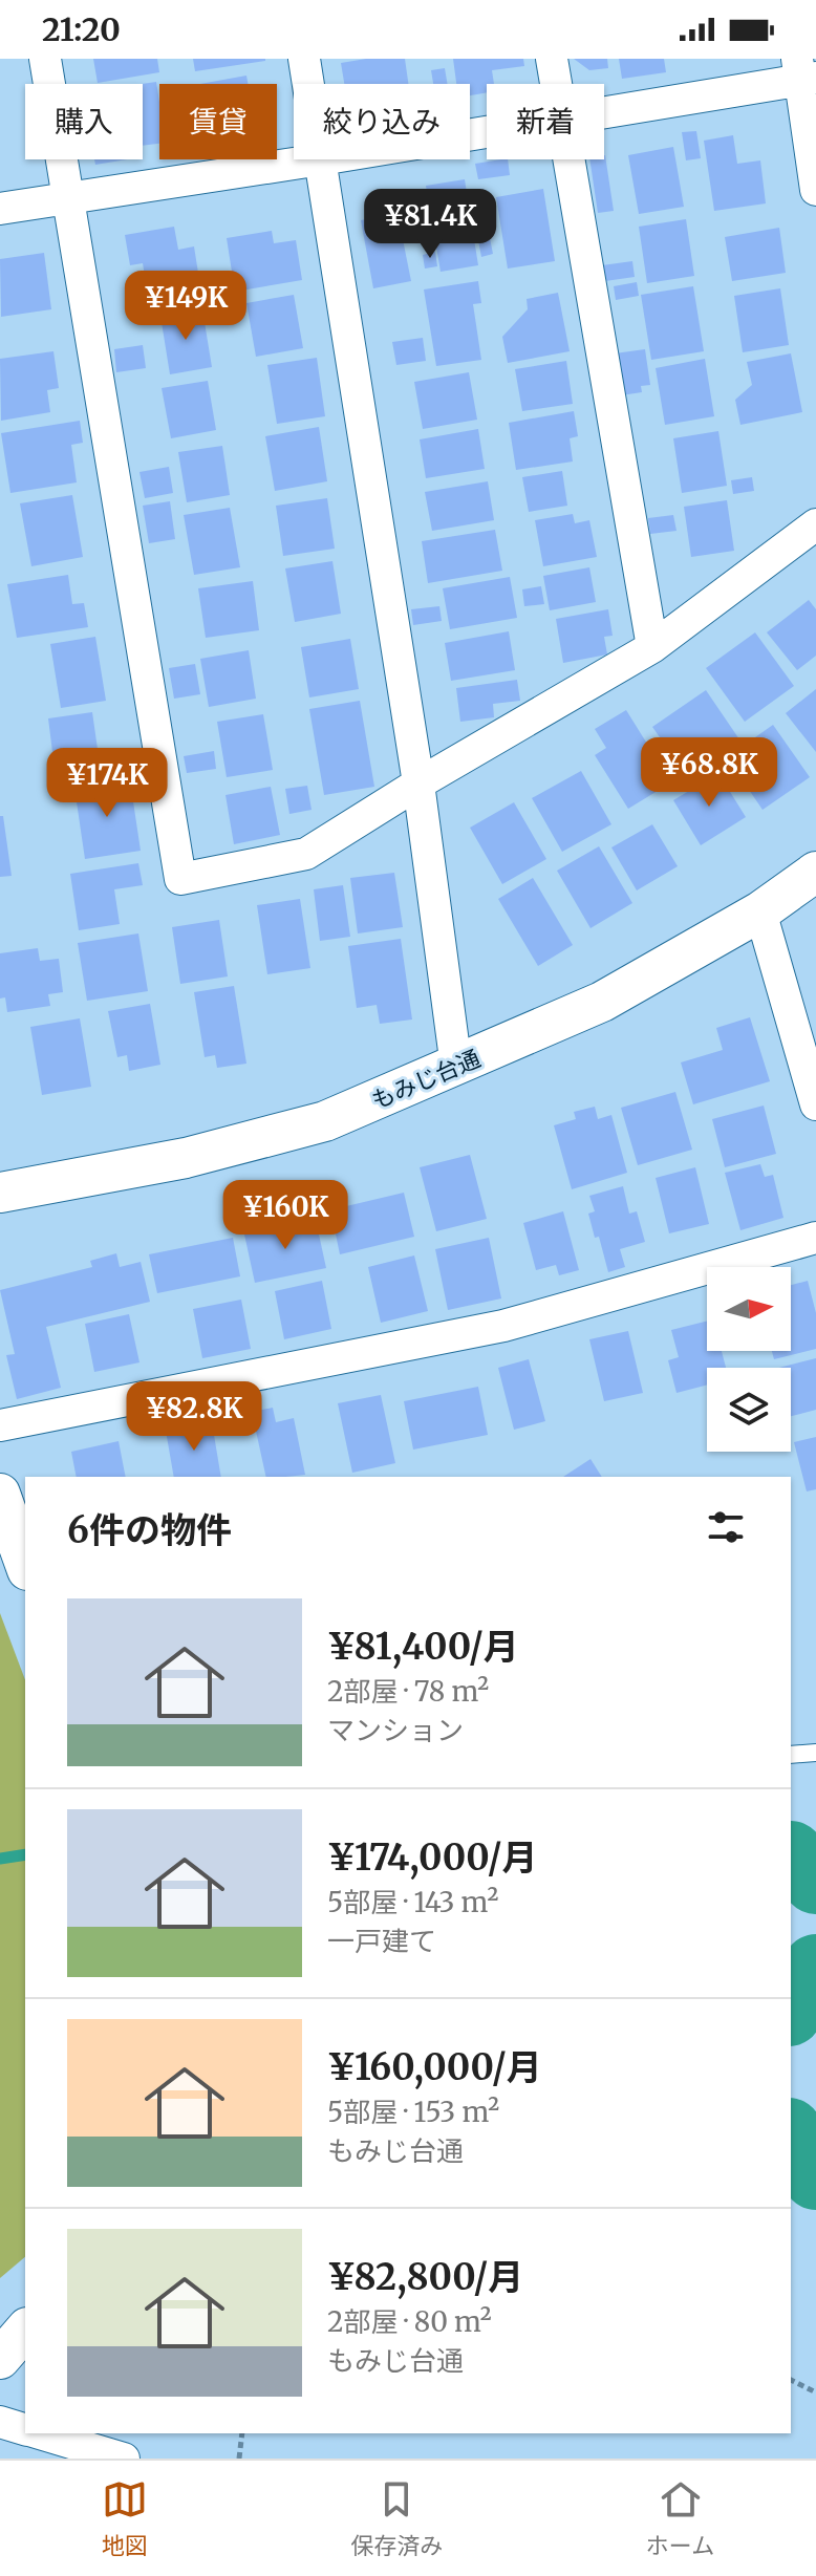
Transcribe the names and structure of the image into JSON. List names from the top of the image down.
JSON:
{
  "streets": {
    "street": ["もみじ台通"]
  },
  "north": "right",
  "page": {
    "status": "21:20",
    "chip": [
      "購入",
      "賃貸",
      "絞り込み",
      "新着"
    ],
    "price": [
      "¥81.4K",
      "¥149K",
      "¥68.8K",
      "¥174K",
      "¥160K",
      "¥82.8K"
    ],
    "heading": "6件の物件",
    "list": [
      {
        "name": "¥81,400/月",
        "note": "2部屋 · 78 m² · マンション"
      },
      {
        "name": "¥174,000/月",
        "note": "5部屋 · 143 m² · 一戸建て"
      },
      {
        "name": "¥160,000/月",
        "note": "5部屋 · 153 m² · もみじ台通"
      },
      {
        "name": "¥82,800/月",
        "note": "2部屋 · 80 m² · もみじ台通"
      }
    ],
    "tabs": ["地図", "保存済み", "ホーム"]
  }
}
